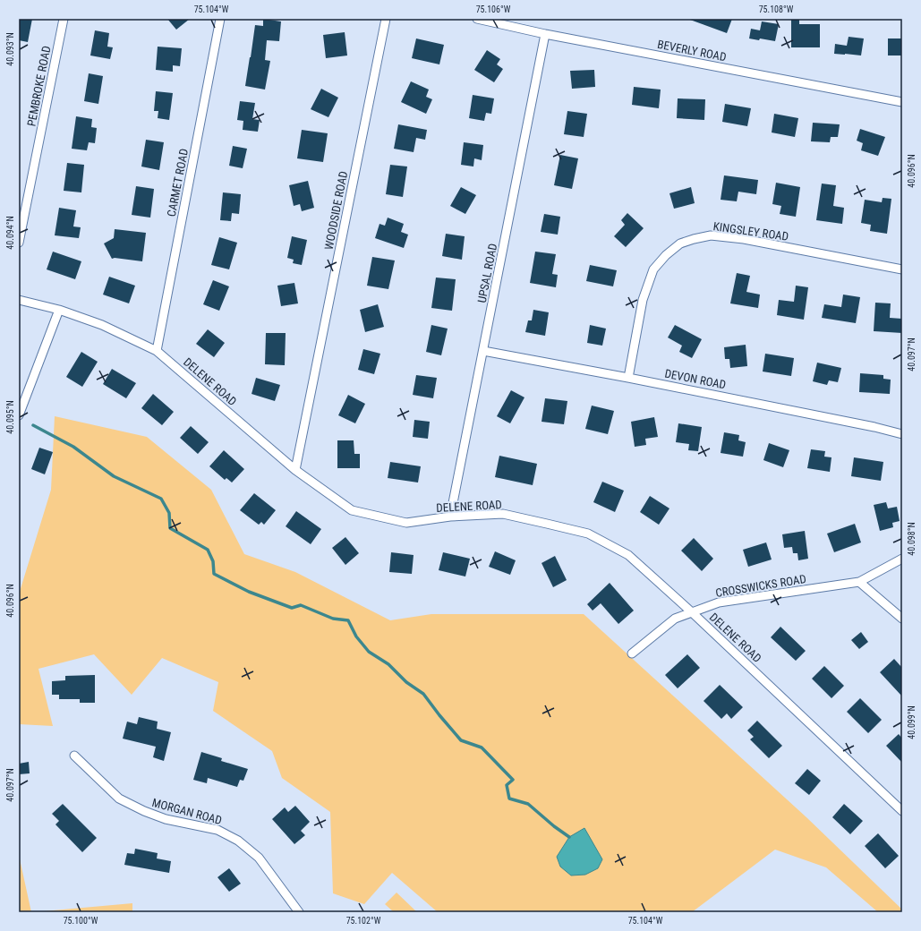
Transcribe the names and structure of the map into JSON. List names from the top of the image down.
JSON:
{
  "streets": {
    "street": [
      "BEVERLY ROAD",
      "PEMBROKE ROAD",
      "CARMET ROAD",
      "WOODSIDE ROAD",
      "KINGSLEY ROAD",
      "UPSAL ROAD",
      "DEVON ROAD",
      "DELENE ROAD",
      "CROSSWICKS ROAD",
      "MORGAN ROAD"
    ]
  },
  "crossings": [
    ["BEVERLY ROAD", "UPSAL ROAD"],
    ["CARMET ROAD", "DELENE ROAD"],
    ["WOODSIDE ROAD", "DELENE ROAD"],
    ["KINGSLEY ROAD", "DEVON ROAD"],
    ["UPSAL ROAD", "DEVON ROAD"],
    ["UPSAL ROAD", "DELENE ROAD"],
    ["DELENE ROAD", "CROSSWICKS ROAD"]
  ],
  "coordinates": [
    "75.104°W",
    "75.106°W",
    "75.108°W",
    "40.093°N",
    "40.096°N",
    "40.094°N",
    "40.097°N",
    "40.095°N",
    "40.098°N",
    "40.099°N",
    "75.100°W",
    "75.102°W"
  ]
}
